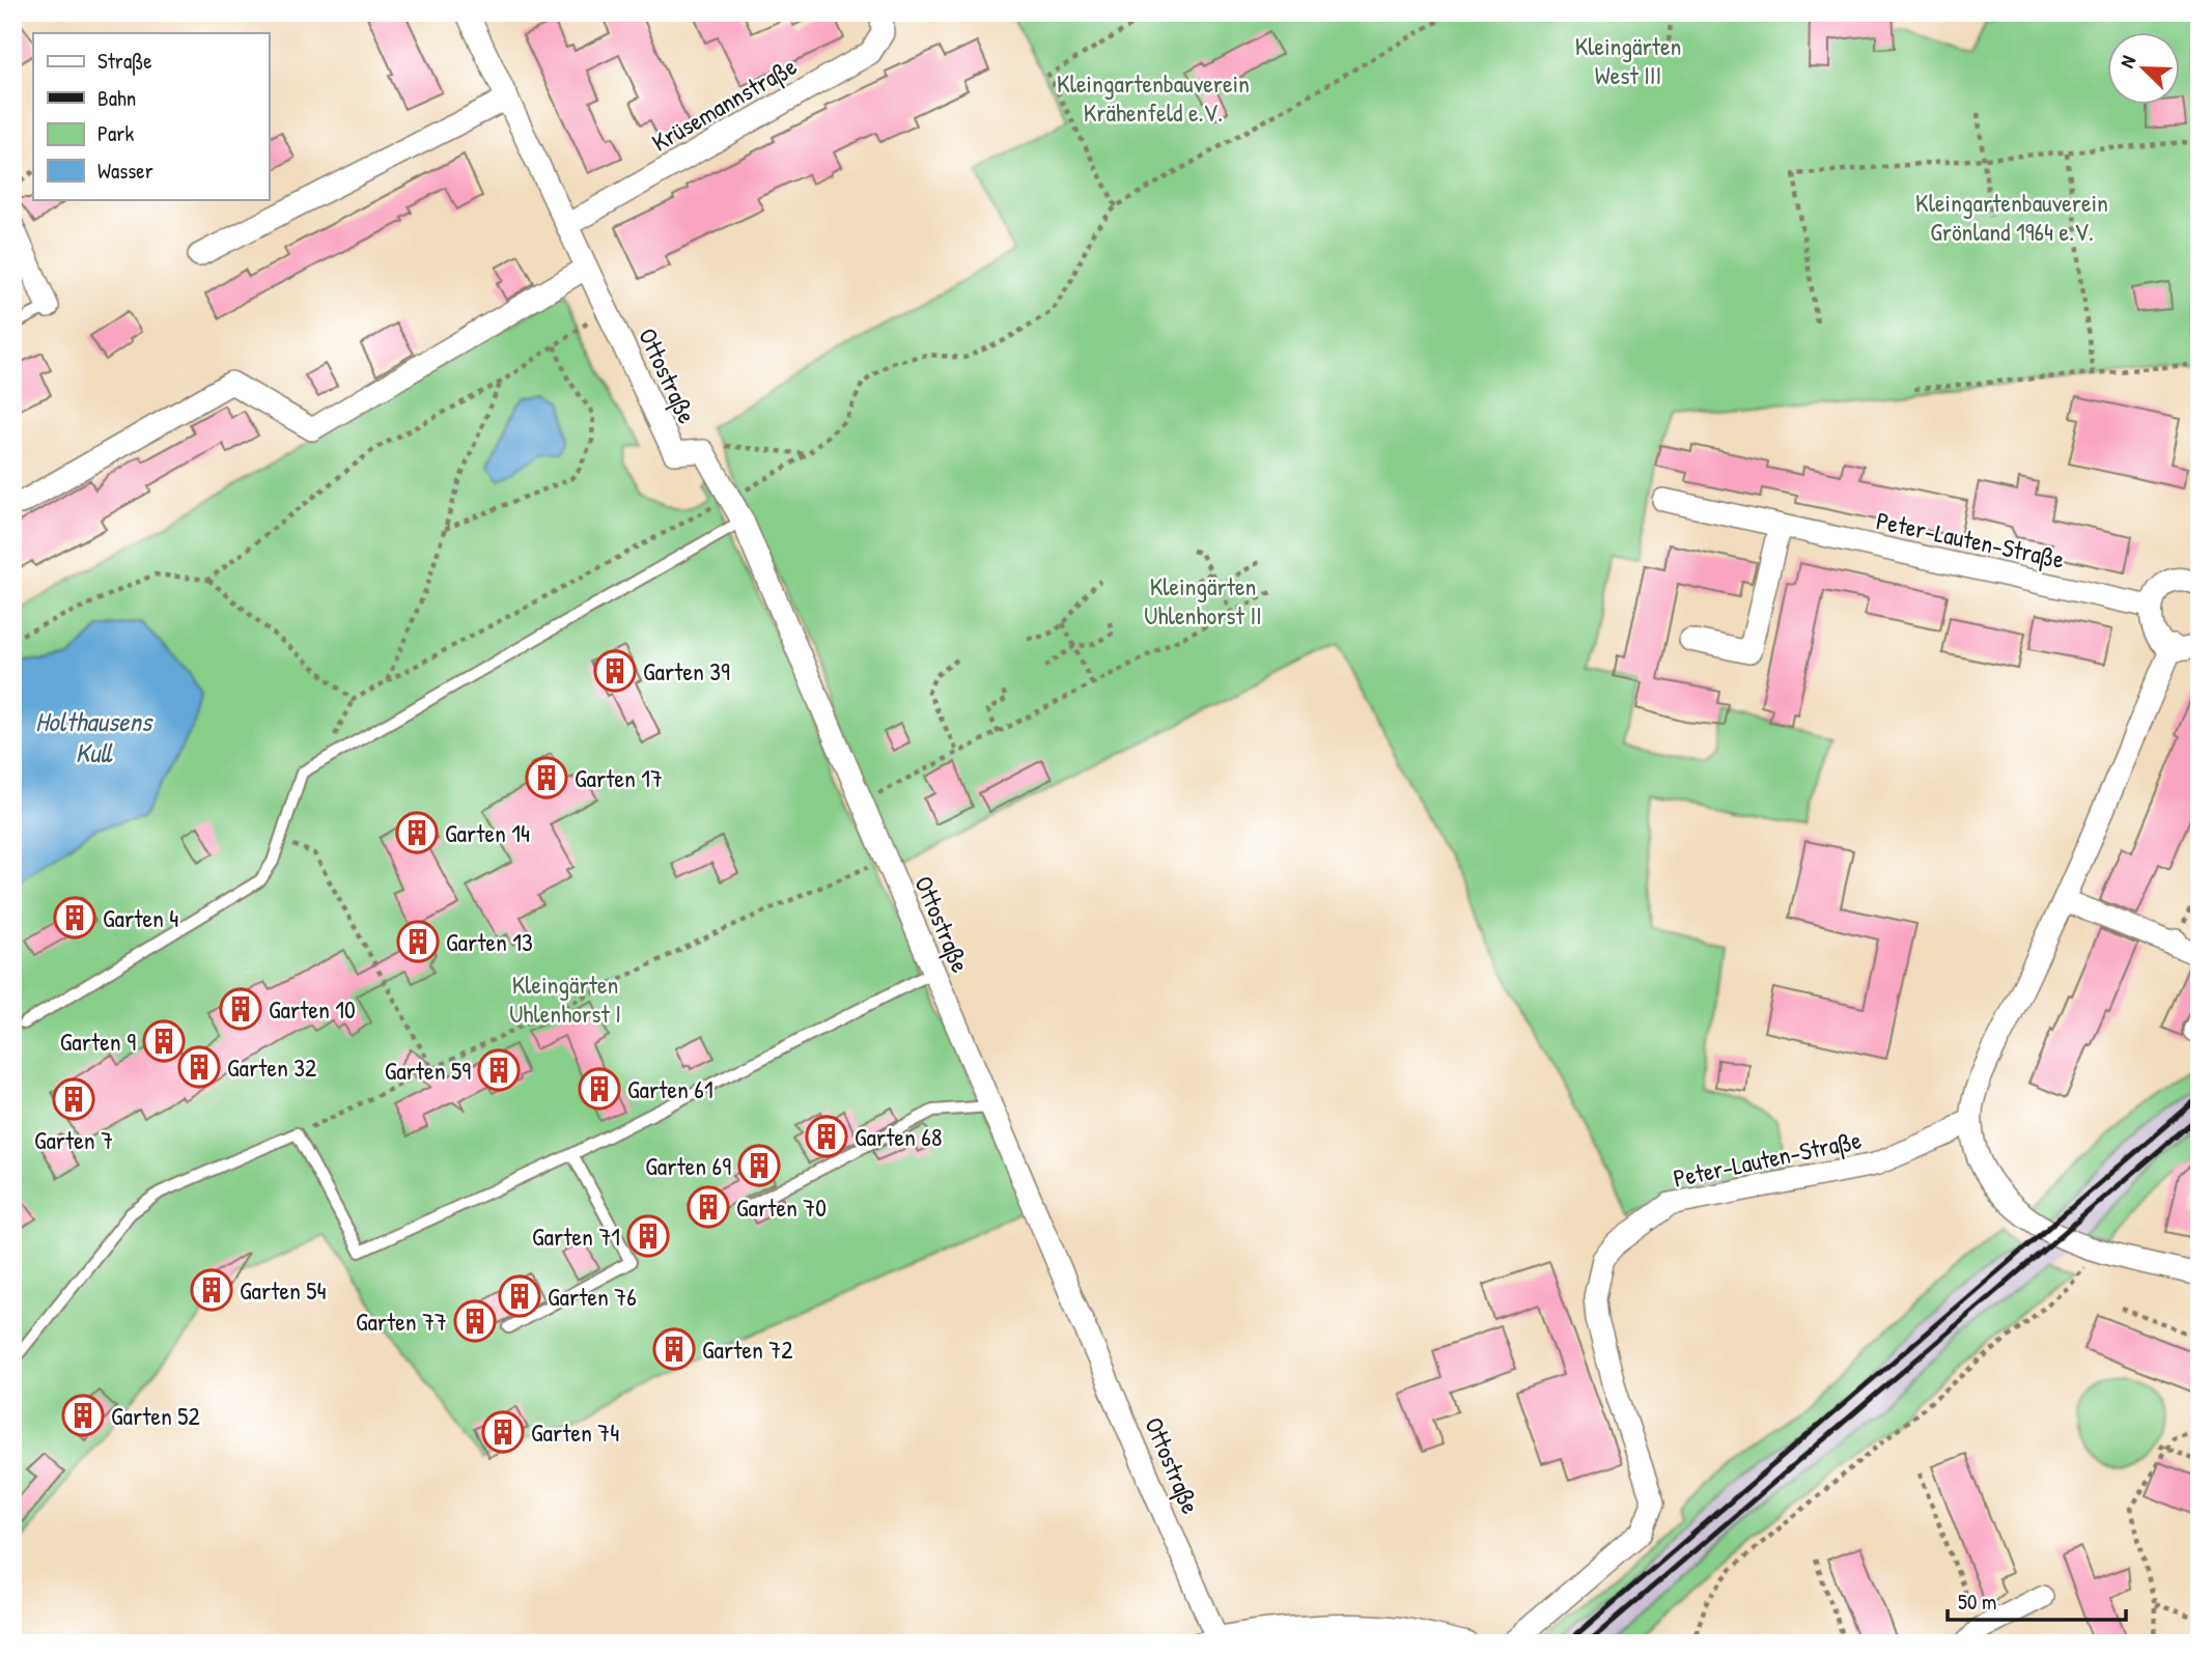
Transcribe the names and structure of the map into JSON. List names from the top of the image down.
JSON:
{
  "streets": {
    "street": ["Krüsemannstraße", "Ottostraße", "Peter-Lauten-Straße"]
  },
  "crossings": [
    ["Krüsemannstraße", "Ottostraße"]
  ],
  "water": ["Holthausens Kull"],
  "parks": [
    "Kleingärten West III",
    "Kleingartenbauverein Krähenfeld e.V.",
    "Kleingartenbauverein Grönland 1964 e.V.",
    "Kleingärten Uhlenhorst II",
    "Kleingärten Uhlenhorst I"
  ],
  "places": {
    "building": [
      "Garten 39",
      "Garten 17",
      "Garten 14",
      "Garten 4",
      "Garten 13",
      "Garten 10",
      "Garten 9",
      "Garten 32",
      "Garten 59",
      "Garten 61",
      "Garten 7",
      "Garten 68",
      "Garten 69",
      "Garten 70",
      "Garten 71",
      "Garten 54",
      "Garten 76",
      "Garten 77",
      "Garten 72",
      "Garten 52",
      "Garten 74"
    ]
  },
  "legend": [
    "Straße",
    "Bahn",
    "Park",
    "Wasser"
  ],
  "scale_bar": "50 m",
  "north": "top left"
}
